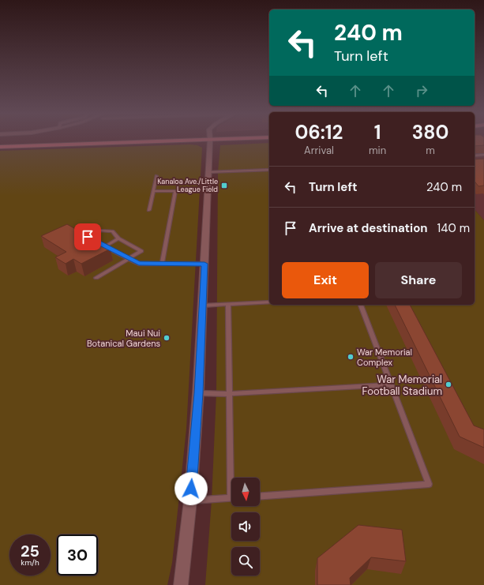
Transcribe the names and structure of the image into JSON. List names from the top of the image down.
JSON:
{
  "places": {
    "transit": ["Kanaloa Ave./Little League Field"],
    "other": ["Maui Nui Botanical Gardens", "War Memorial Complex", "War Memorial Football Stadium"]
  },
  "north": "bottom",
  "page": {
    "turn": ["240 m", "Turn left"],
    "eta": [
      "06:12",
      "Arrival",
      "1",
      "min",
      "380",
      "m"
    ],
    "list": [
      {
        "name": "Turn left",
        "value": "240 m"
      },
      {
        "name": "Arrive at destination",
        "value": "140 m"
      }
    ],
    "buttons": ["Exit", "Share"],
    "speed": "25 km/h",
    "limit": "30"
  }
}
